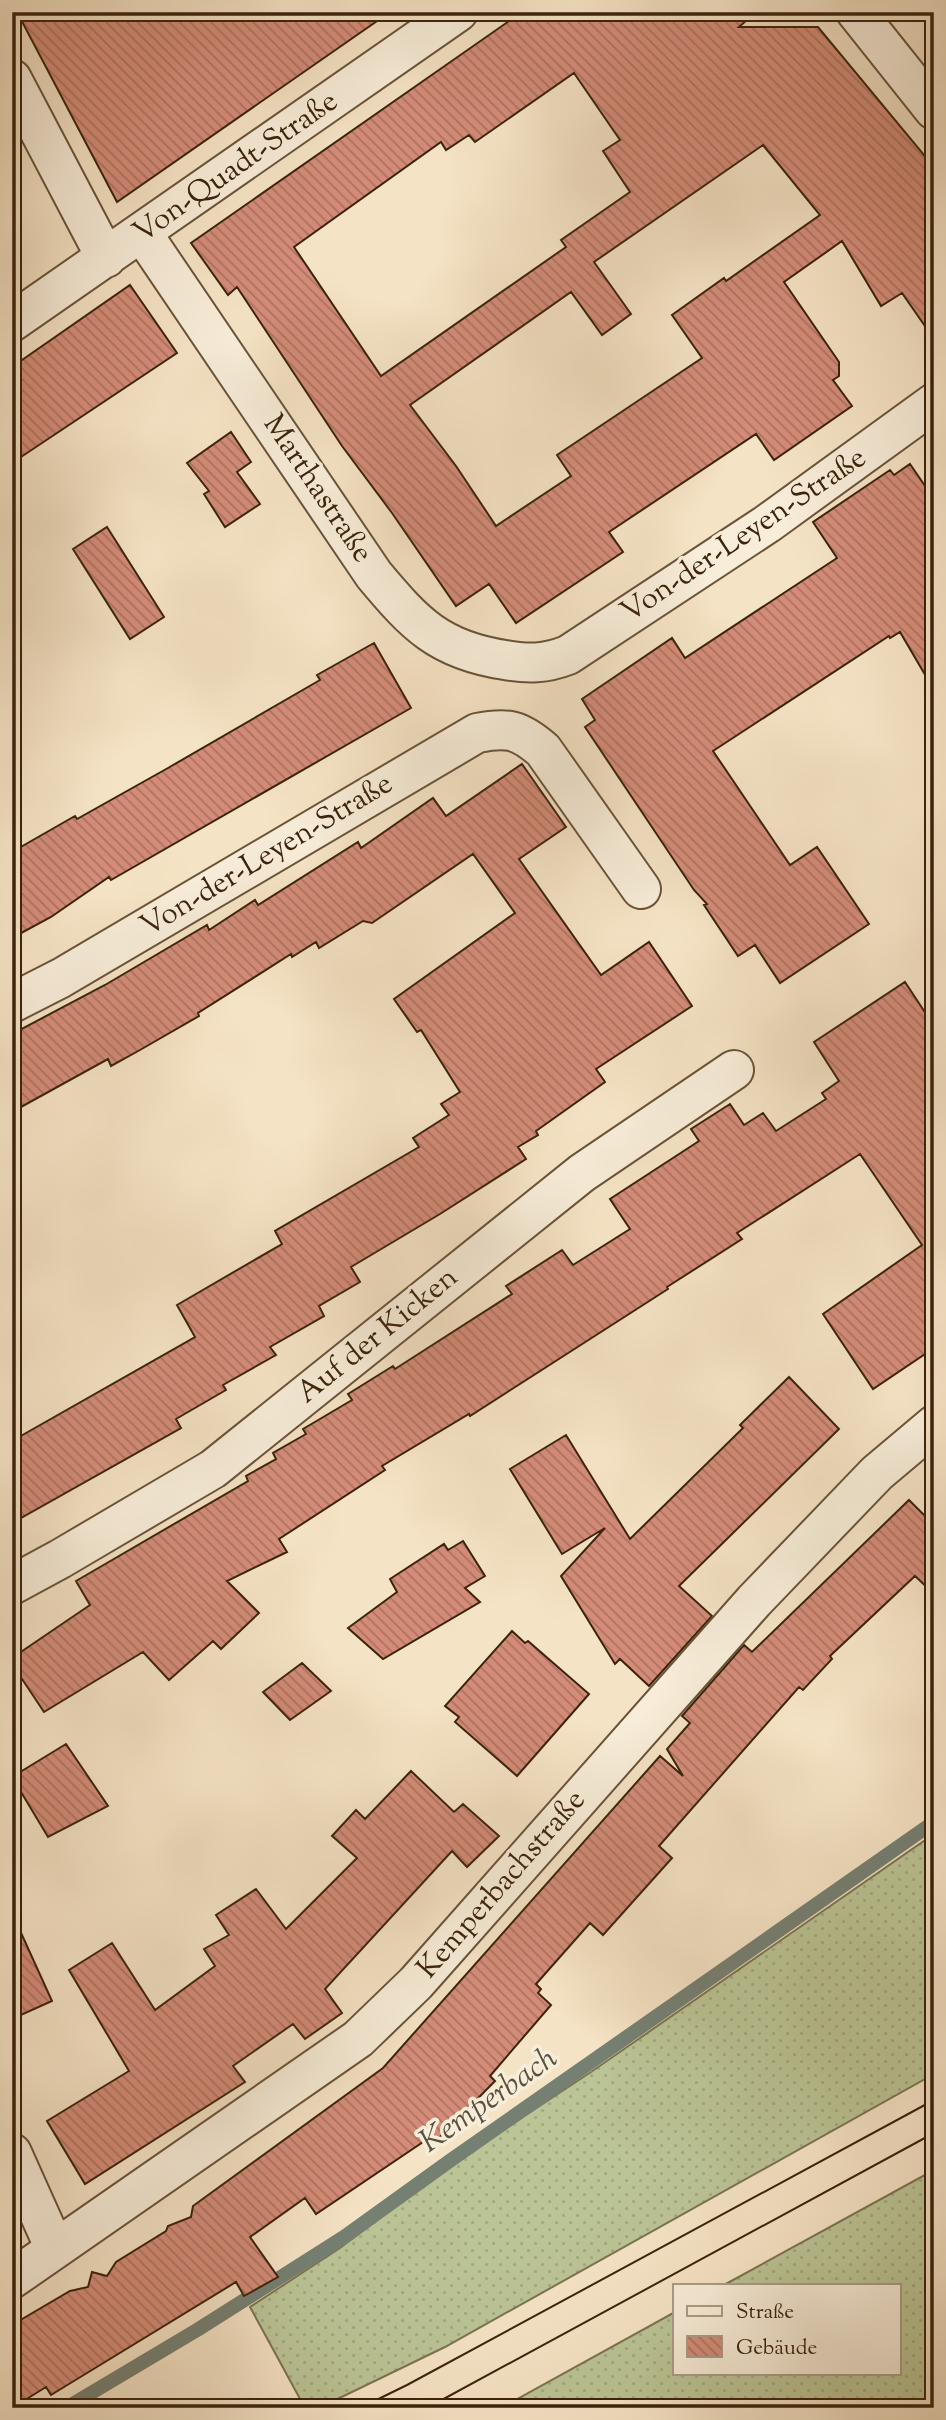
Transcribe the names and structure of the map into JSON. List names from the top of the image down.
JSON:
{
  "streets": {
    "street": [
      "Von-Quadt-Straße",
      "Marthastraße",
      "Von-der-Leyen-Straße",
      "Auf der Kicken",
      "Kemperbachstraße"
    ]
  },
  "crossings": [
    ["Von-Quadt-Straße", "Marthastraße"],
    ["Marthastraße", "Von-der-Leyen-Straße"]
  ],
  "water": ["Kemperbach"],
  "legend": ["Straße", "Gebäude"]
}
